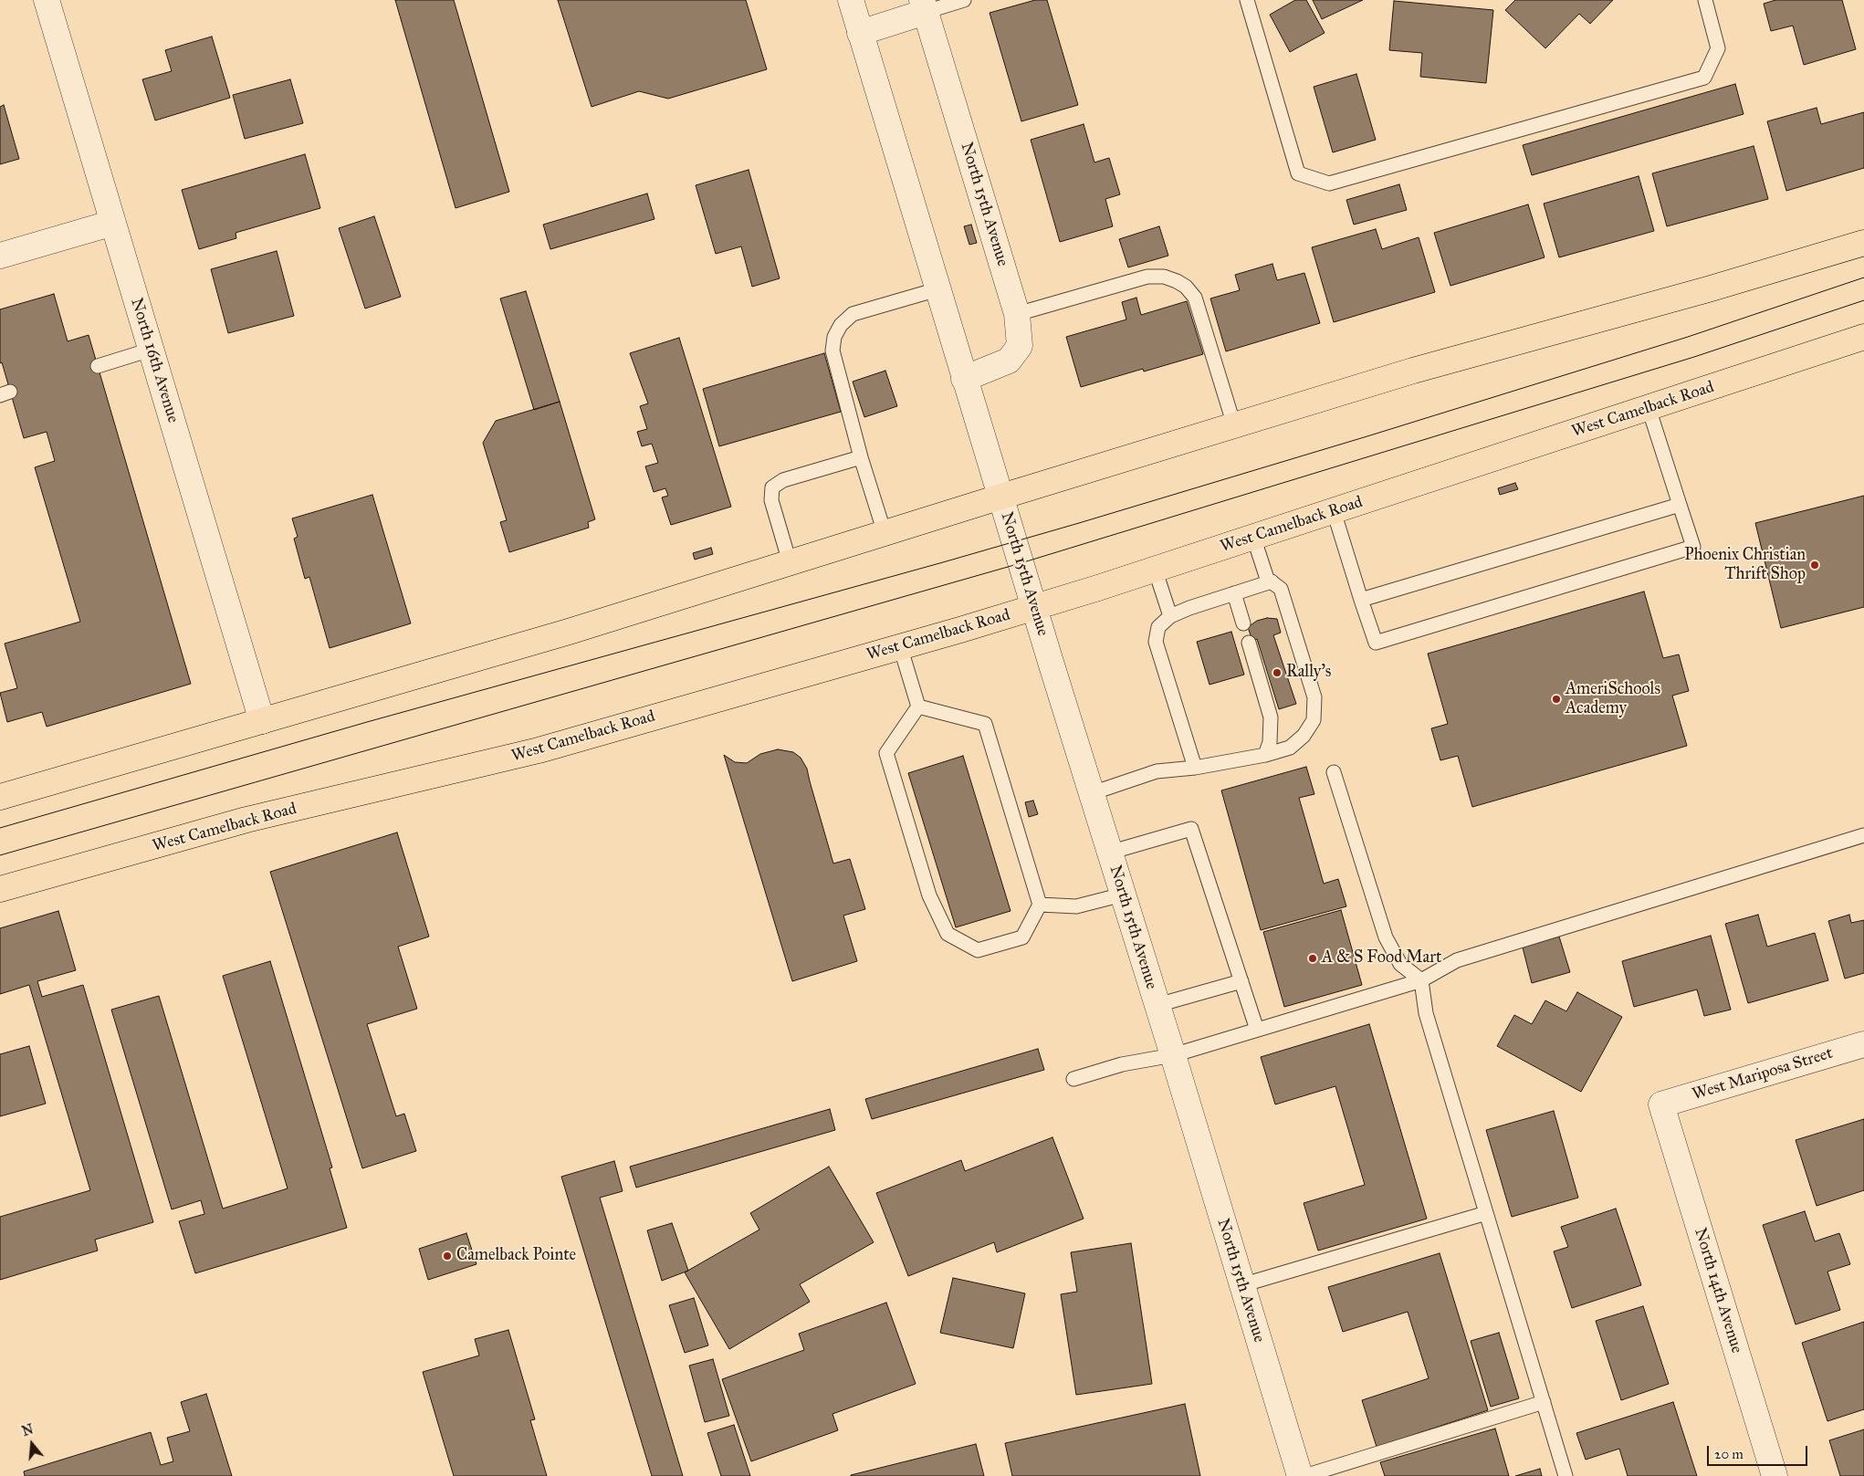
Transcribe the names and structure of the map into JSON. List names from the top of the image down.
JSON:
{
  "streets": {
    "main road": ["West Camelback Road"],
    "street": [
      "North 15th Avenue",
      "North 16th Avenue",
      "West Mariposa Street",
      "North 14th Avenue"
    ]
  },
  "crossings": [
    ["North 15th Avenue", "West Camelback Road"],
    ["West Mariposa Street", "North 14th Avenue"]
  ],
  "places": [
    "Phoenix Christian Thrift Shop",
    "Rally's",
    "AmeriSchools Academy",
    "A & S Food Mart",
    "Camelback Pointe"
  ],
  "scale_bar": "20 m",
  "north": "top"
}
